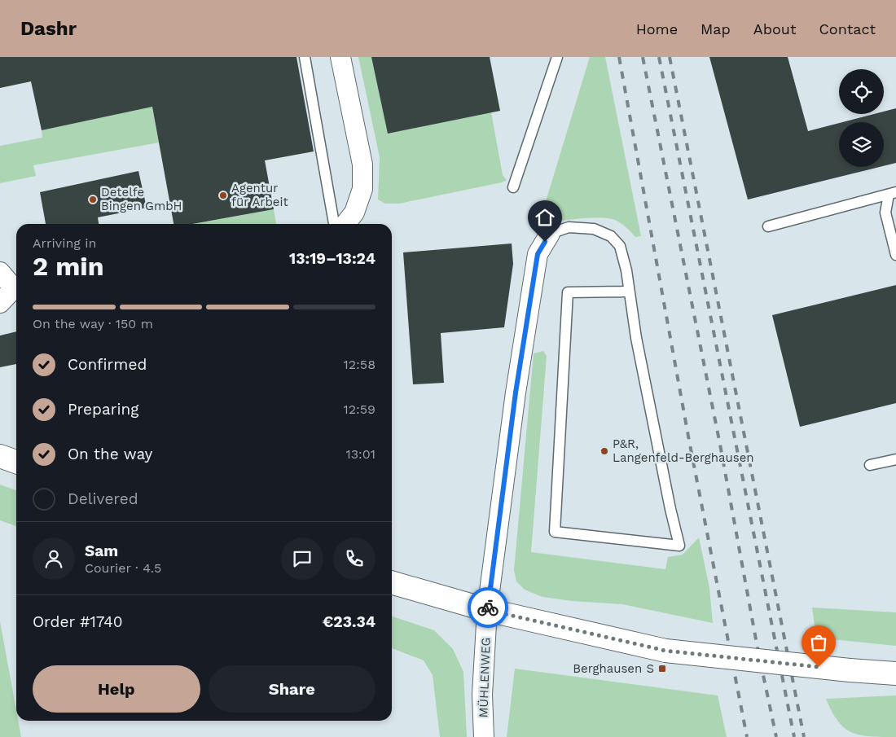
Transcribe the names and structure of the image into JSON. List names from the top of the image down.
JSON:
{
  "streets": {
    "street": ["MÜHLENWEG"]
  },
  "places": {
    "other": ["Agentur für Arbeit", "Detelfe Bingen GmbH", "P&R, Langenfeld-Berghausen"],
    "transit": ["Berghausen S"]
  },
  "page": {
    "header": "Dashr",
    "nav": [
      "Home",
      "Map",
      "About",
      "Contact"
    ],
    "heading": ["2 min", "Arriving in", "13:19–13:24"],
    "panel": [
      "Sam",
      "Courier · 4.5",
      "Order #1740",
      "€23.34"
    ],
    "bar": "On the way · 150 m",
    "list": [
      ["Confirmed", "12:58"],
      ["Preparing", "12:59"],
      ["On the way", "13:01"],
      "Delivered"
    ],
    "buttons": ["Help", "Share"]
  }
}
